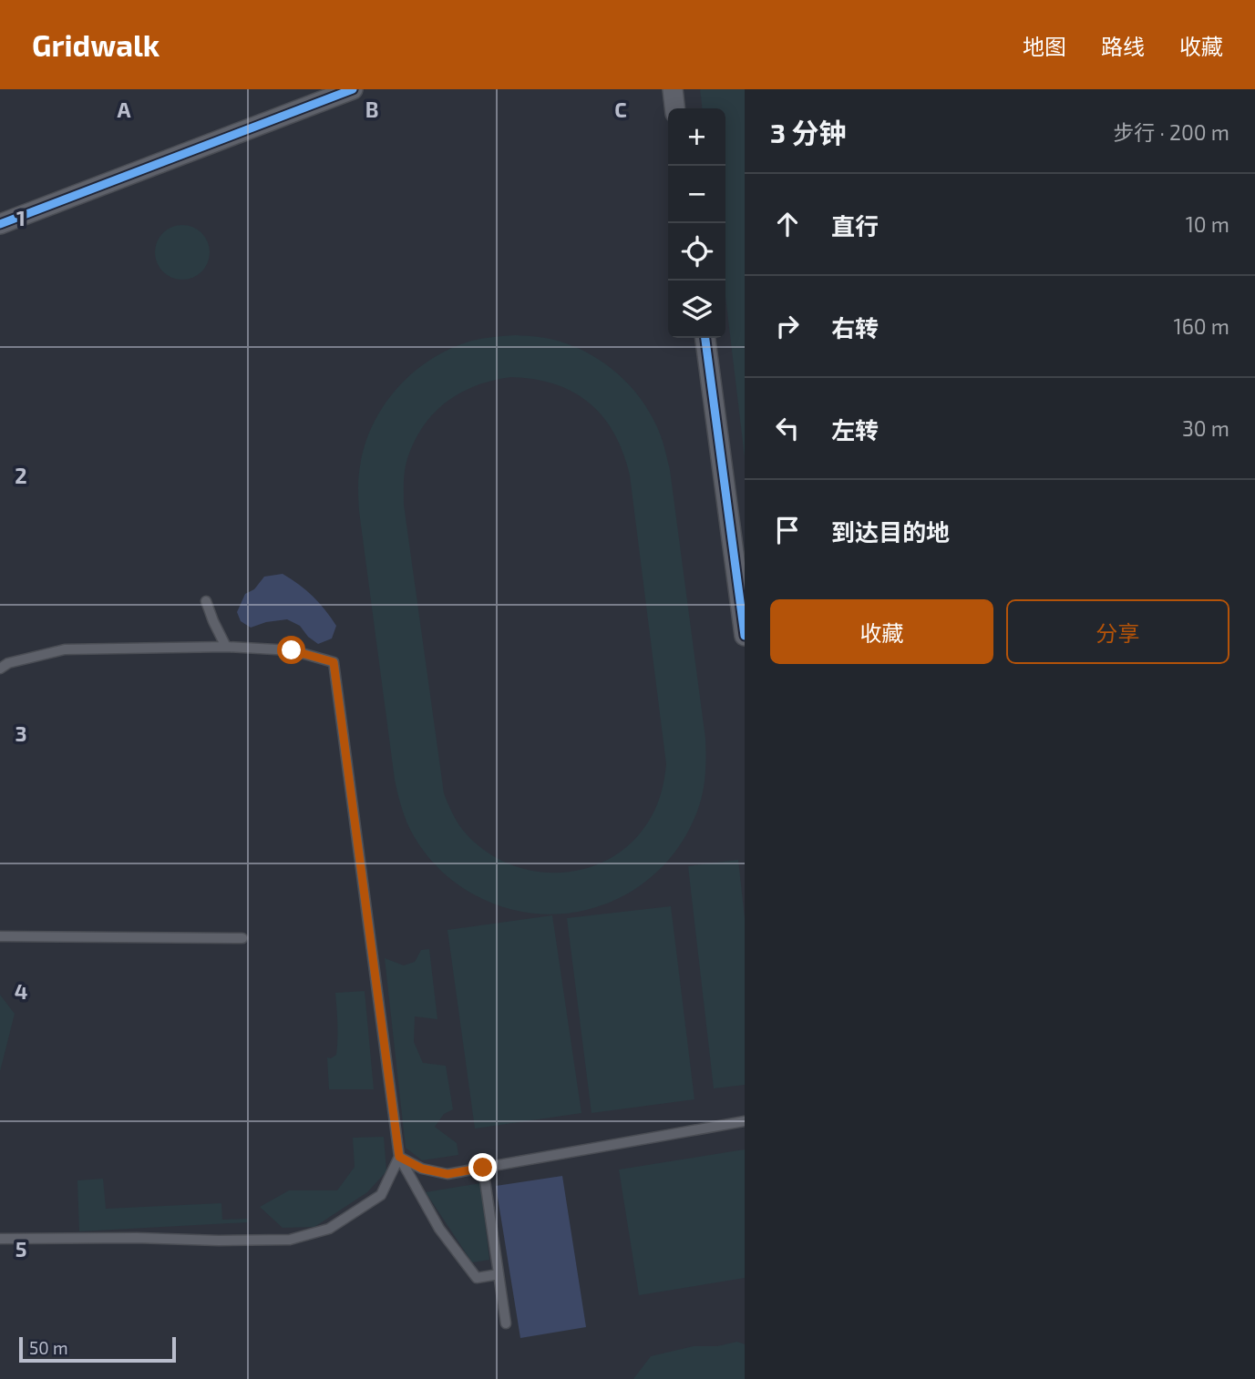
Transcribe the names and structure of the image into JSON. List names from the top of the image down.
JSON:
{
  "scale_bar": "50 m",
  "page": {
    "header": "Gridwalk",
    "nav": ["地图", "路线", "收藏"],
    "heading": ["3 分钟", "步行 · 200 m"],
    "map_buttons": ["+", "−"],
    "list": [
      ["直行", "10 m"],
      ["右转", "160 m"],
      ["左转", "30 m"],
      "到达目的地"
    ],
    "buttons": ["收藏", "分享"],
    "scale": "50 m"
  },
  "grid": {
    "columns": ["A", "B", "C"],
    "rows": [
      "1",
      "2",
      "3",
      "4",
      "5"
    ]
  }
}
